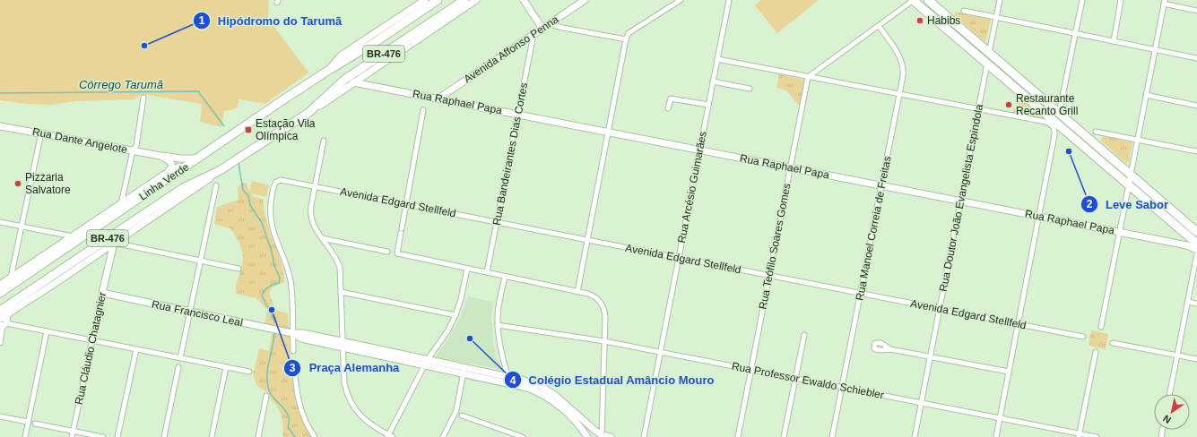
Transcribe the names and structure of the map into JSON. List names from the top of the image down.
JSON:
{
  "streets": {
    "highway": ["BR-476", "Linha Verde"],
    "street": [
      "Avenida Affonso Penna",
      "Rua Raphael Papa",
      "Rua Dante Angelote",
      "Rua Bandeirantes Dias Cortes",
      "Rua Arcésio Guimarães",
      "Rua Doutor João Evangelista Espíndola",
      "Avenida Edgard Stellfeld",
      "Rua Manoel Correia de Freitas",
      "Rua Teófilo Soares Gomes",
      "Rua Francisco Leal",
      "Rua Cláudio Chatagnier",
      "Rua Professor Ewaldo Schiebler"
    ]
  },
  "crossings": [
    ["Avenida Affonso Penna", "Rua Raphael Papa"],
    ["Avenida Affonso Penna", "Rua Bandeirantes Dias Cortes"],
    ["Rua Raphael Papa", "Rua Bandeirantes Dias Cortes"],
    ["Rua Raphael Papa", "Linha Verde"],
    ["Rua Raphael Papa", "Rua Arcésio Guimarães"],
    ["Rua Raphael Papa", "Rua Doutor João Evangelista Espíndola"],
    ["Rua Raphael Papa", "Rua Manoel Correia de Freitas"],
    ["Rua Raphael Papa", "Rua Teófilo Soares Gomes"],
    ["Rua Bandeirantes Dias Cortes", "Avenida Edgard Stellfeld"],
    ["Rua Arcésio Guimarães", "Avenida Edgard Stellfeld"],
    ["Rua Arcésio Guimarães", "Rua Professor Ewaldo Schiebler"],
    ["Rua Doutor João Evangelista Espíndola", "Avenida Edgard Stellfeld"],
    ["Rua Doutor João Evangelista Espíndola", "Rua Professor Ewaldo Schiebler"],
    ["Avenida Edgard Stellfeld", "Rua Manoel Correia de Freitas"],
    ["Avenida Edgard Stellfeld", "Rua Teófilo Soares Gomes"],
    ["Avenida Edgard Stellfeld", "Rua Francisco Leal"],
    ["Rua Manoel Correia de Freitas", "Rua Professor Ewaldo Schiebler"],
    ["Rua Teófilo Soares Gomes", "Rua Professor Ewaldo Schiebler"],
    ["Rua Francisco Leal", "Rua Cláudio Chatagnier"]
  ],
  "water": ["Córrego Tarumã"],
  "places": {
    "other": [
      "Habibs",
      "Hipódromo do Tarumã",
      "Restaurante Recanto Grill",
      "Leve Sabor",
      "Pizzaria Salvatore",
      "Praça Alemanha",
      "Colégio Estadual Amâncio Mouro"
    ],
    "transit": ["Estação Vila Olímpica"]
  },
  "north": "bottom left"
}
